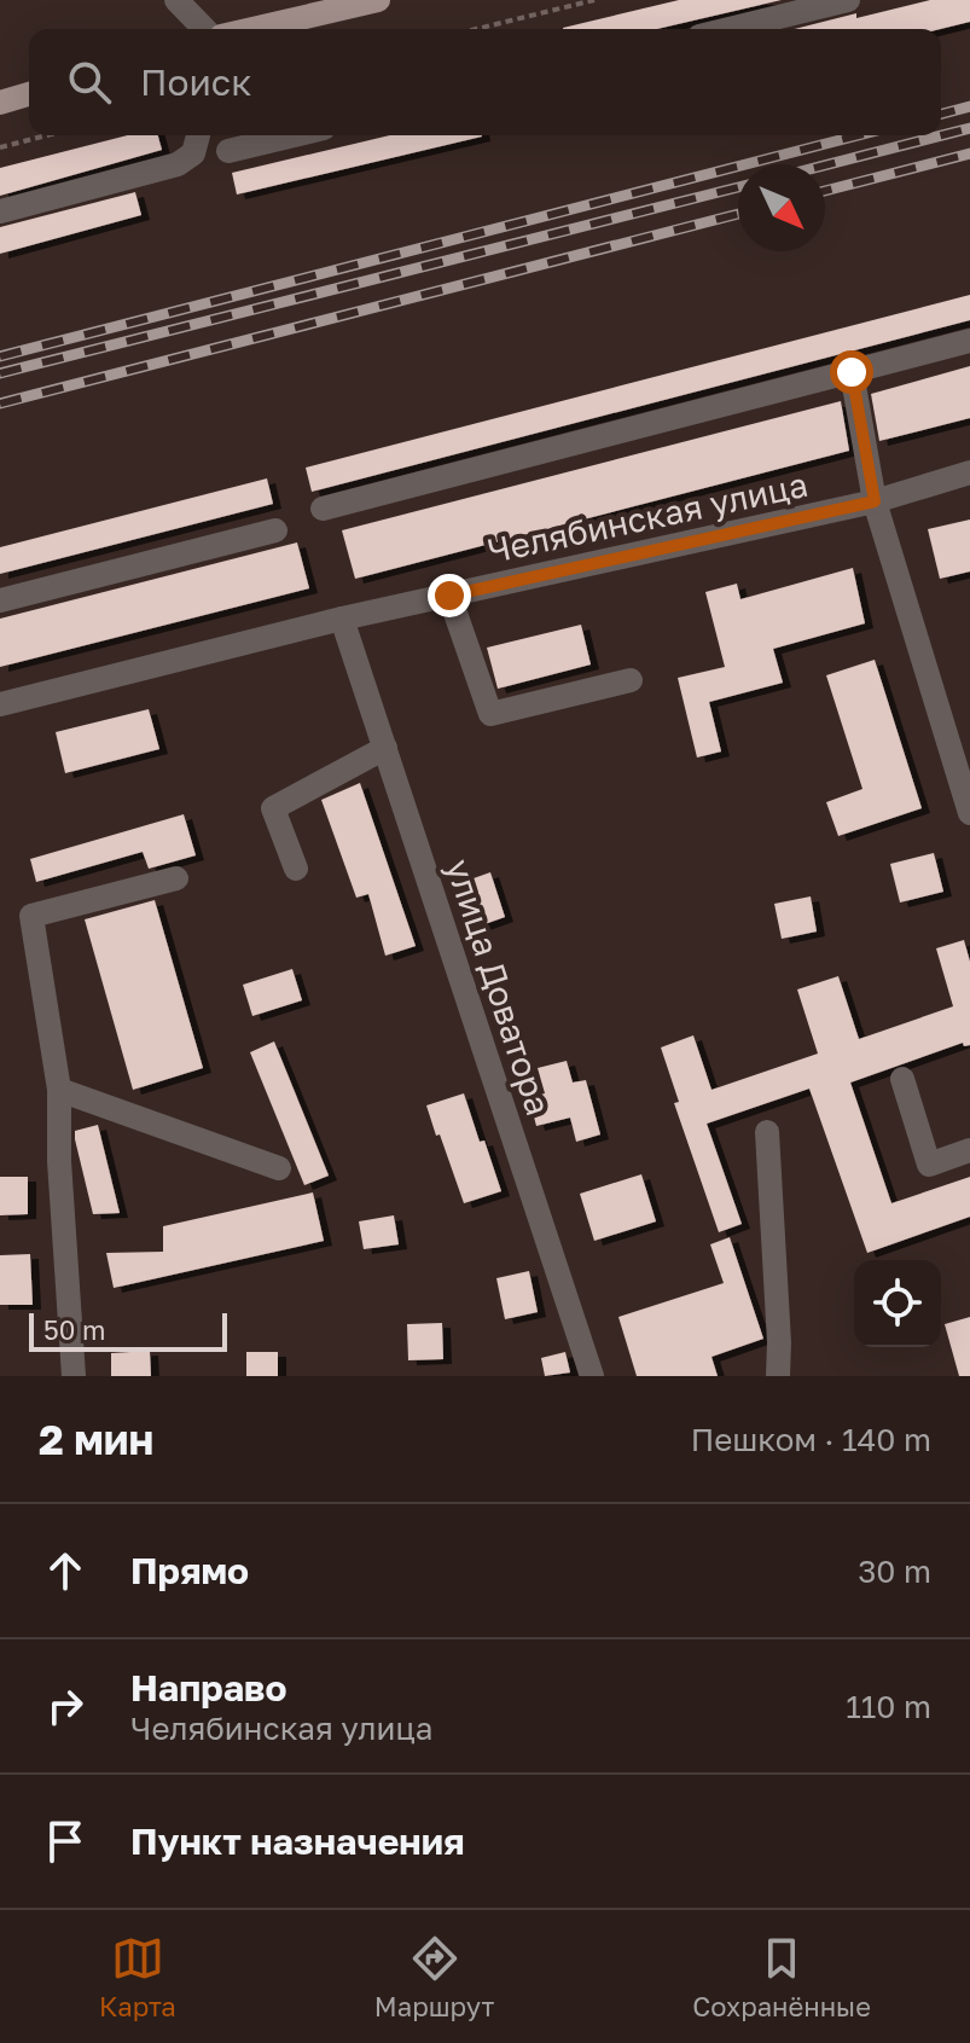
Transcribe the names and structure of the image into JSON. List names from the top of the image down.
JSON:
{
  "streets": {
    "street": ["Челябинская улица", "улица Доватора"]
  },
  "crossings": [
    ["Челябинская улица", "улица Доватора"]
  ],
  "scale_bar": "50 m",
  "north": "bottom right",
  "page": {
    "search": "Поиск",
    "scale": "50 m",
    "heading": ["2 мин", "Пешком · 140 m"],
    "list": [
      ["Прямо", "30 m"],
      ["Направо", "Челябинская улица", "110 m"],
      "Пункт назначения"
    ],
    "nav": ["Карта", "Маршрут", "Сохранённые"]
  }
}
